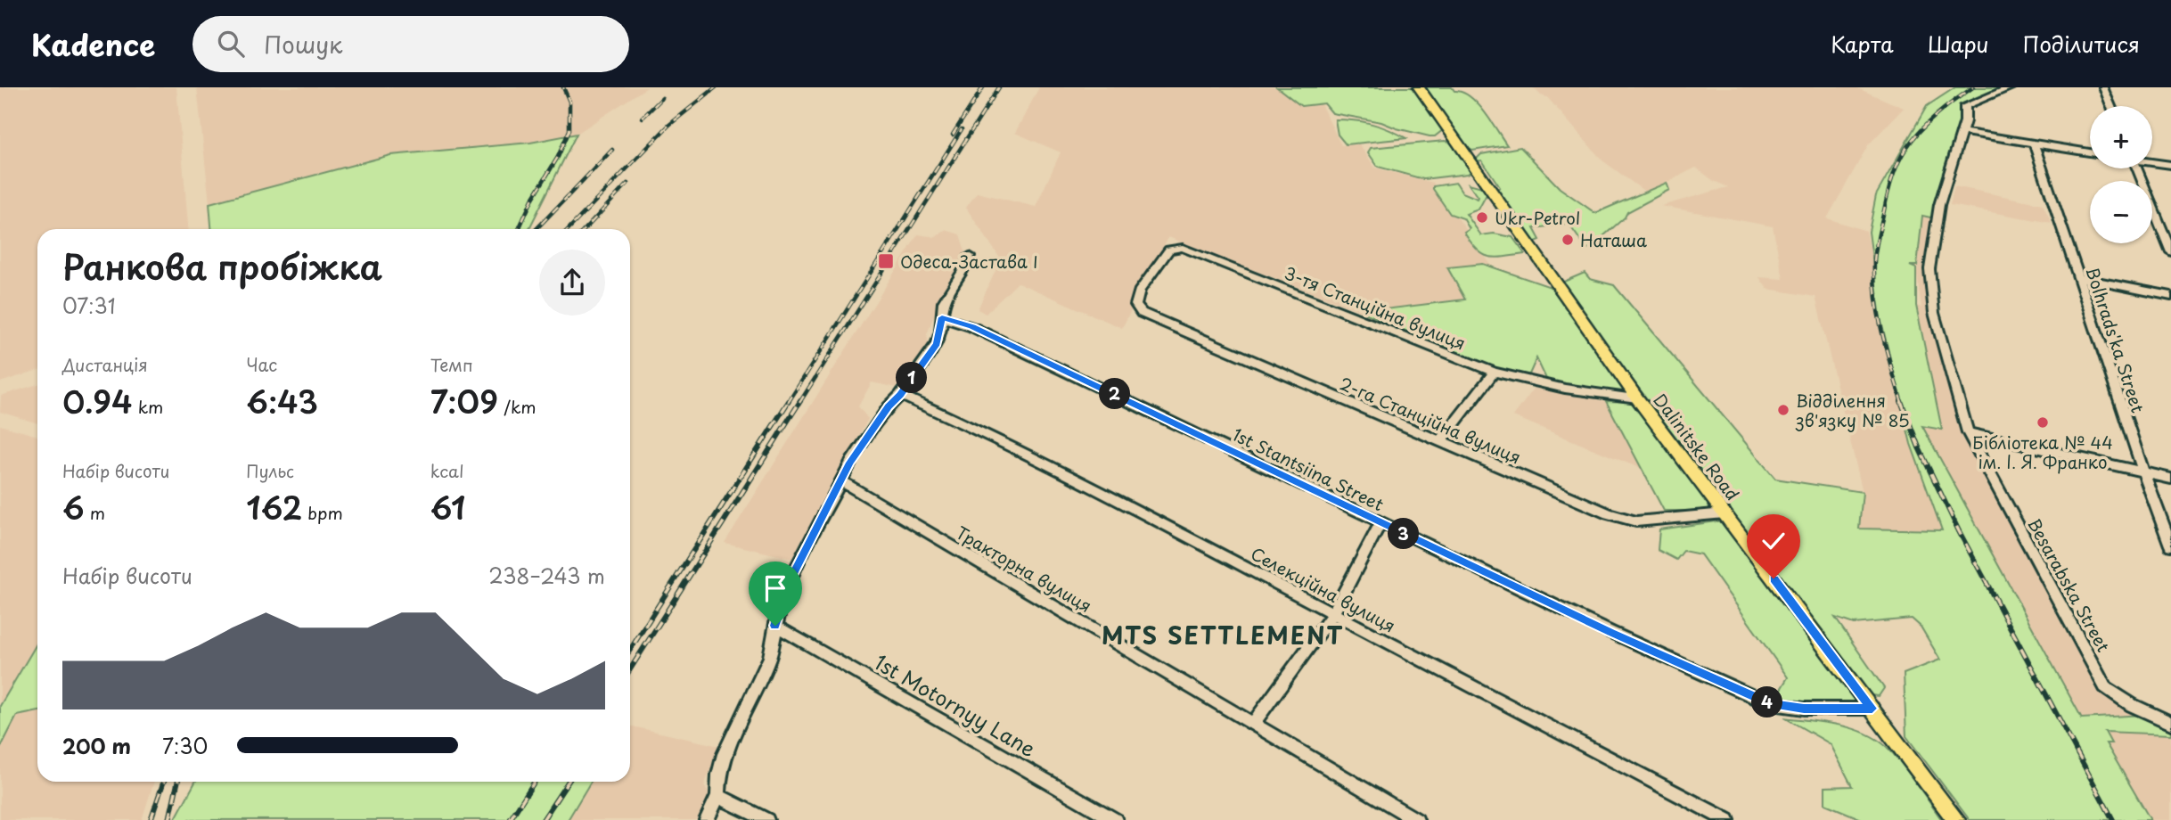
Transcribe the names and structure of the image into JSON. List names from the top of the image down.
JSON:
{
  "streets": {
    "main road": ["Dalinitske Road"],
    "street": [
      "3-тя Станційна вулиця",
      "Bolhrads'ka Street",
      "2-га Станційна вулиця",
      "1st Stantsiina Street",
      "Тракторна вулиця",
      "Besarabska Street",
      "Селекційна вулиця",
      "1st Motornyy Lane"
    ]
  },
  "crossings": [
    ["3-тя Станційна вулиця", "2-га Станційна вулиця"],
    ["3-тя Станційна вулиця", "Dalinitske Road"],
    ["2-га Станційна вулиця", "Dalinitske Road"],
    ["Dalinitske Road", "1st Stantsiina Street"]
  ],
  "districts": ["MTS SETTLEMENT"],
  "places": {
    "other": [
      "Ukr-Petrol",
      "Наташа",
      "Відділення зв'язку № 85",
      "Бібліотека № 44 ім. І. Я. Франко"
    ],
    "transit": ["Одеса-Застава I"]
  },
  "page": {
    "header": "Kadence",
    "search": "Пошук",
    "nav": ["Карта", "Шари", "Поділитися"],
    "map_buttons": ["+", "−"],
    "heading": ["Ранкова пробіжка", "07:31"],
    "stats": [
      ["Дистанція", "0.94 km"],
      ["Час", "6:43"],
      ["Темп", "7:09 /km"],
      ["Набір висоти", "6 m"],
      ["Пульс", "162 bpm"],
      ["kcal", "61"]
    ],
    "pins": [
      "1",
      "2",
      "3",
      "4"
    ],
    "chart": ["Набір висоти", "238–243 m"],
    "list": [
      {
        "name": "200 m",
        "note": "7:30"
      }
    ]
  }
}
